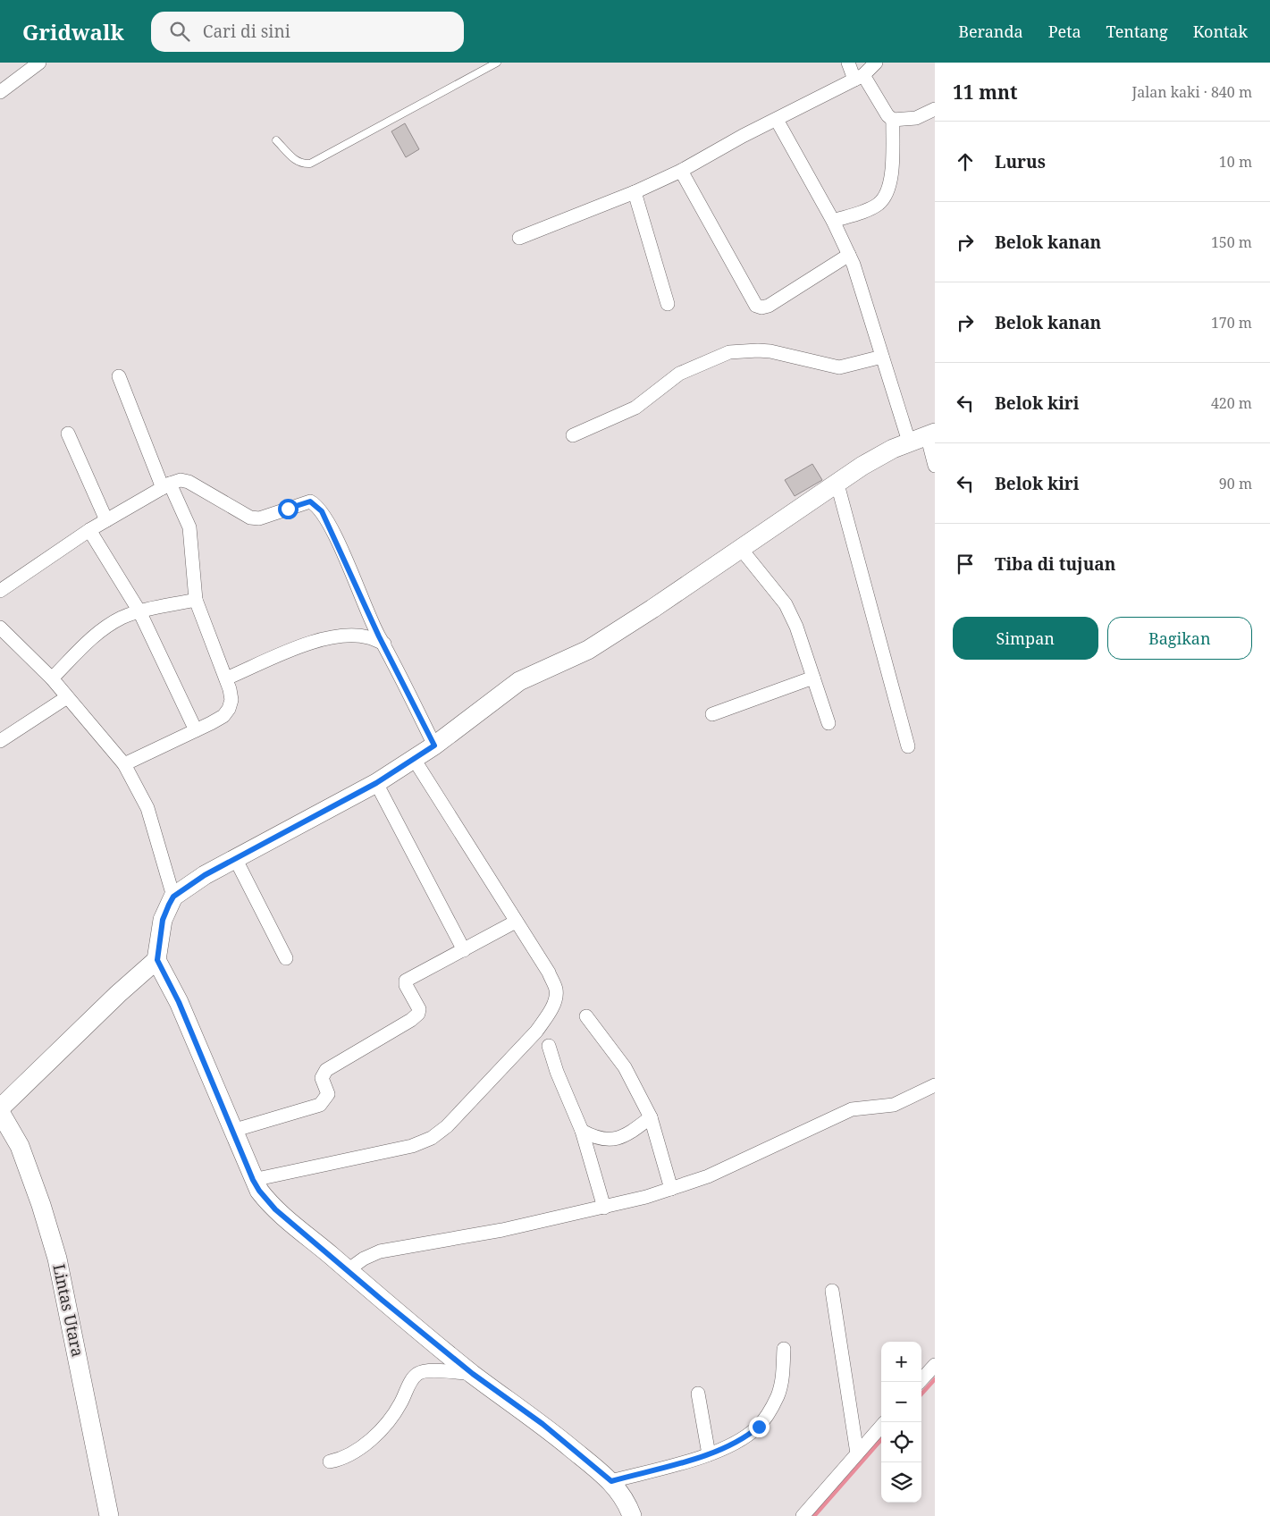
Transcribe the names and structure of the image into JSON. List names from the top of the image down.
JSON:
{
  "streets": {
    "street": ["Lintas Utara"]
  },
  "page": {
    "header": "Gridwalk",
    "search": "Cari di sini",
    "nav": [
      "Beranda",
      "Peta",
      "Tentang",
      "Kontak"
    ],
    "heading": ["11 mnt", "Jalan kaki · 840 m"],
    "list": [
      ["Lurus", "10 m"],
      ["Belok kanan", "150 m"],
      ["Belok kanan", "170 m"],
      ["Belok kiri", "420 m"],
      ["Belok kiri", "90 m"],
      "Tiba di tujuan"
    ],
    "buttons": ["Simpan", "Bagikan"],
    "map_buttons": ["+", "−"]
  }
}
